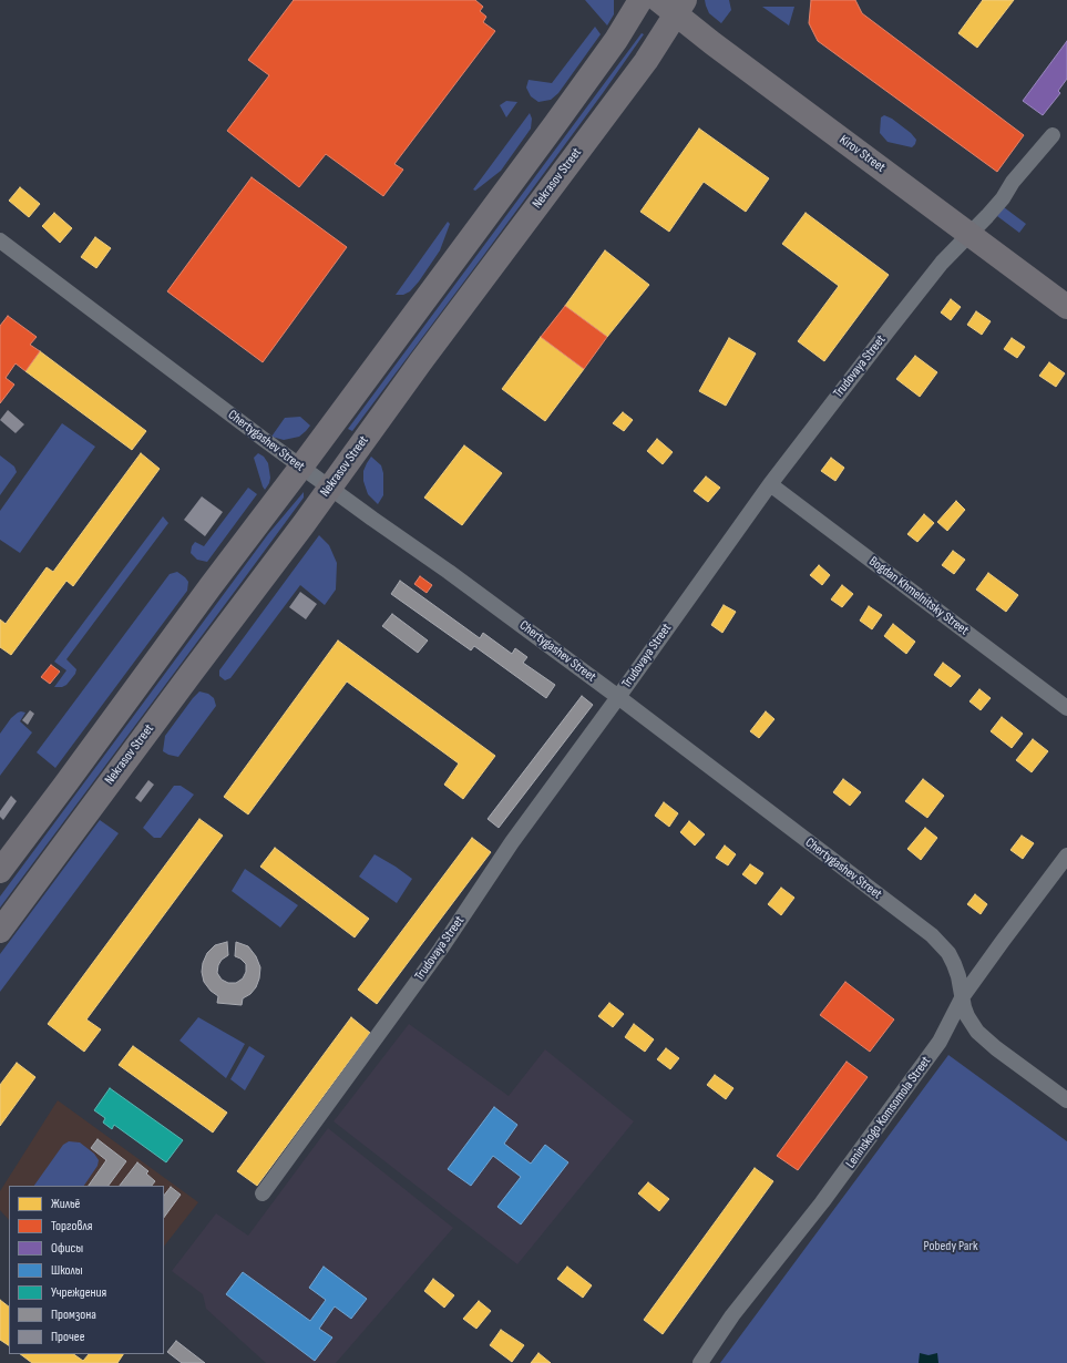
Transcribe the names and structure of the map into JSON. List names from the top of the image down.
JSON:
{
  "streets": {
    "main road": ["Kirov Street", "Nekrasov Street"],
    "street": [
      "Trudovaya Street",
      "Chertygashev Street",
      "Bogdan Khmelnitsky Street",
      "Leninskogo Komsomola Street"
    ]
  },
  "crossings": [
    ["Kirov Street", "Nekrasov Street"],
    ["Kirov Street", "Trudovaya Street"],
    ["Nekrasov Street", "Chertygashev Street"],
    ["Trudovaya Street", "Chertygashev Street"],
    ["Trudovaya Street", "Bogdan Khmelnitsky Street"],
    ["Chertygashev Street", "Leninskogo Komsomola Street"]
  ],
  "parks": ["Pobedy Park"],
  "legend": [
    "Жильё",
    "Торговля",
    "Офисы",
    "Школы",
    "Учреждения",
    "Промзона",
    "Прочее"
  ]
}
